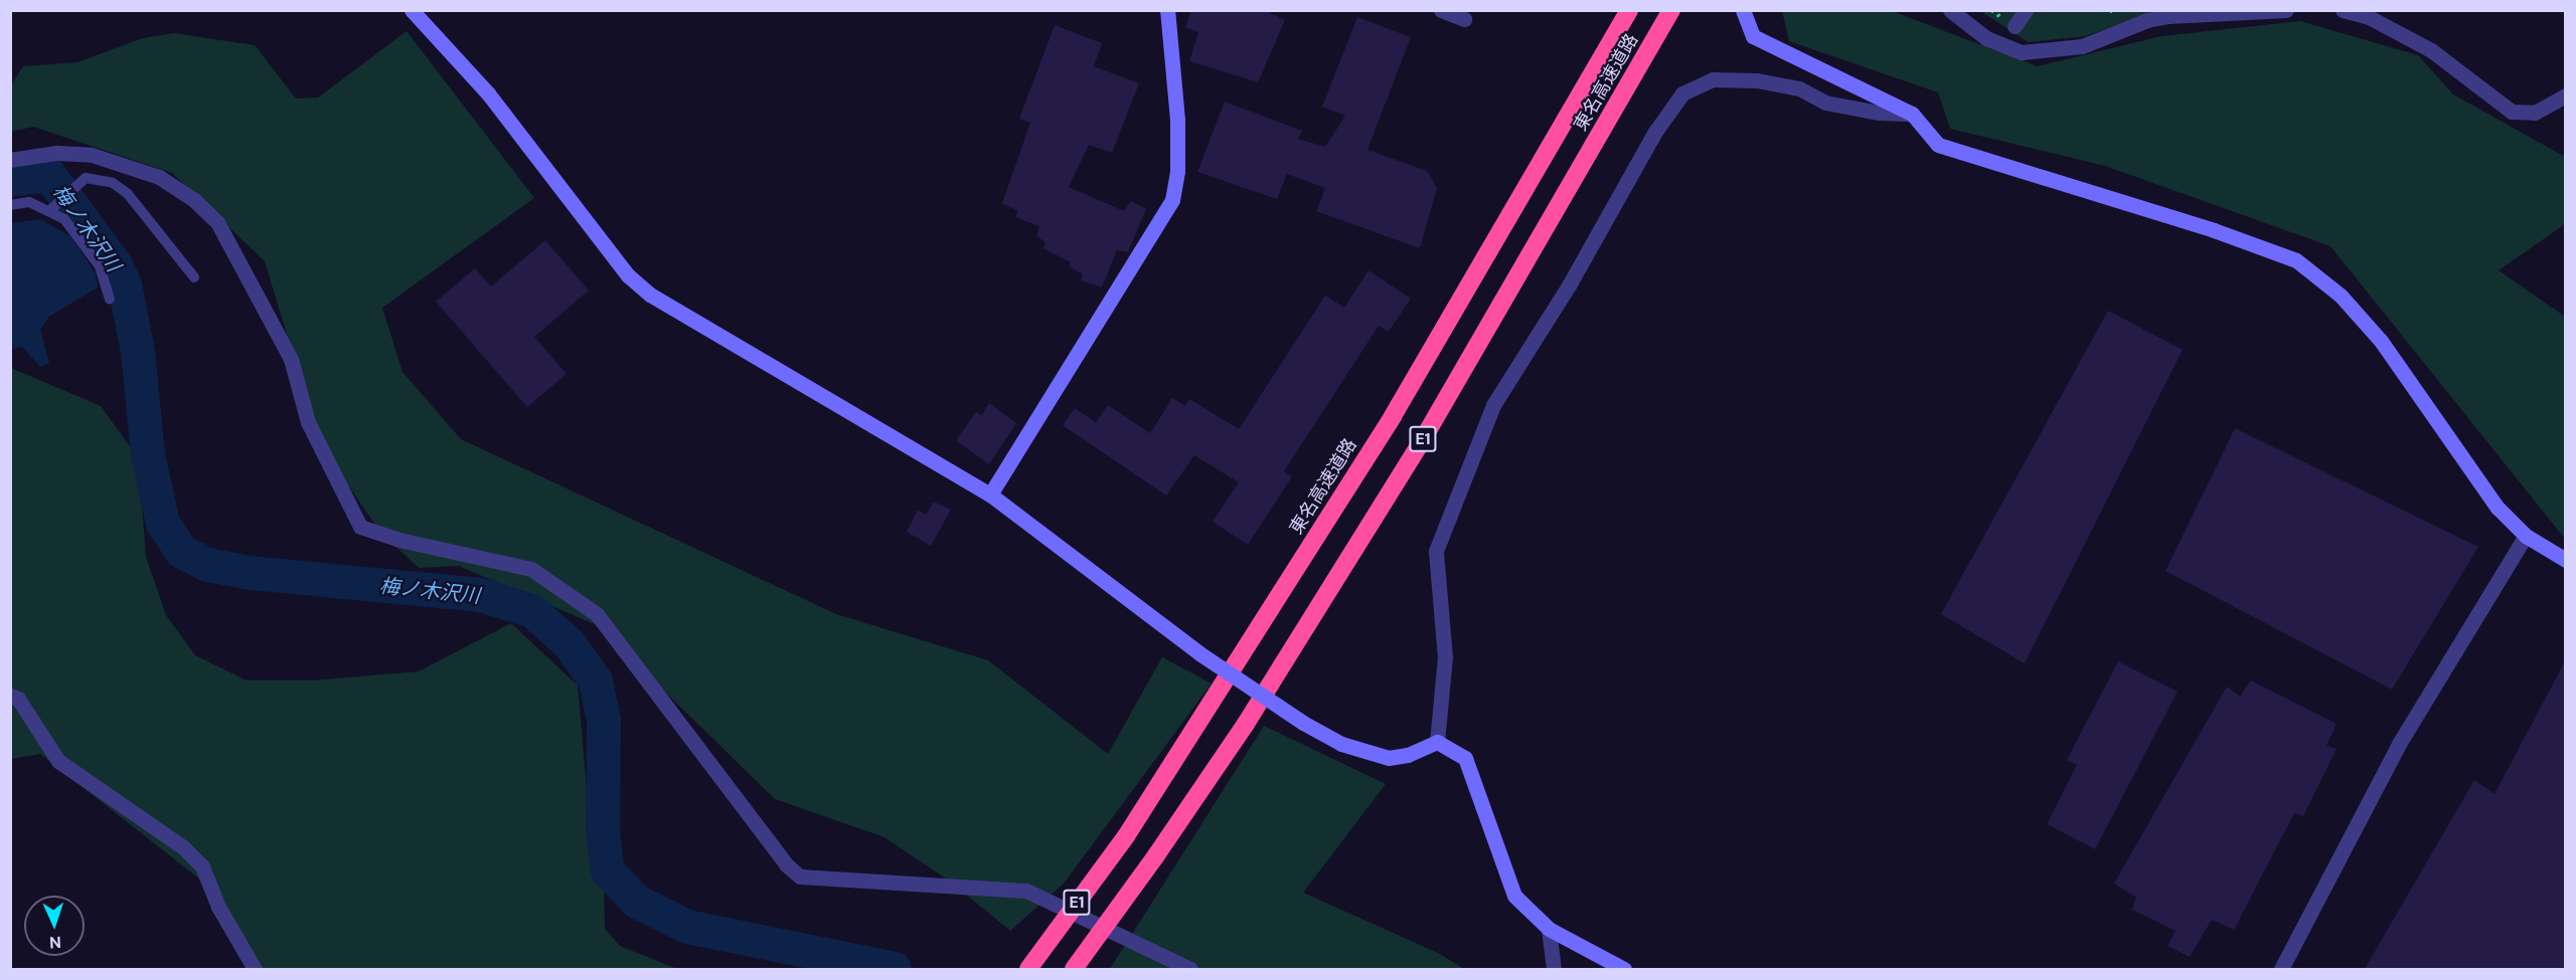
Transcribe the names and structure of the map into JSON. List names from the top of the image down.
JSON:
{
  "streets": {
    "highway": ["東名高速道路", "E1"]
  },
  "water": ["梅ノ木沢川"],
  "north": "bottom"
}
